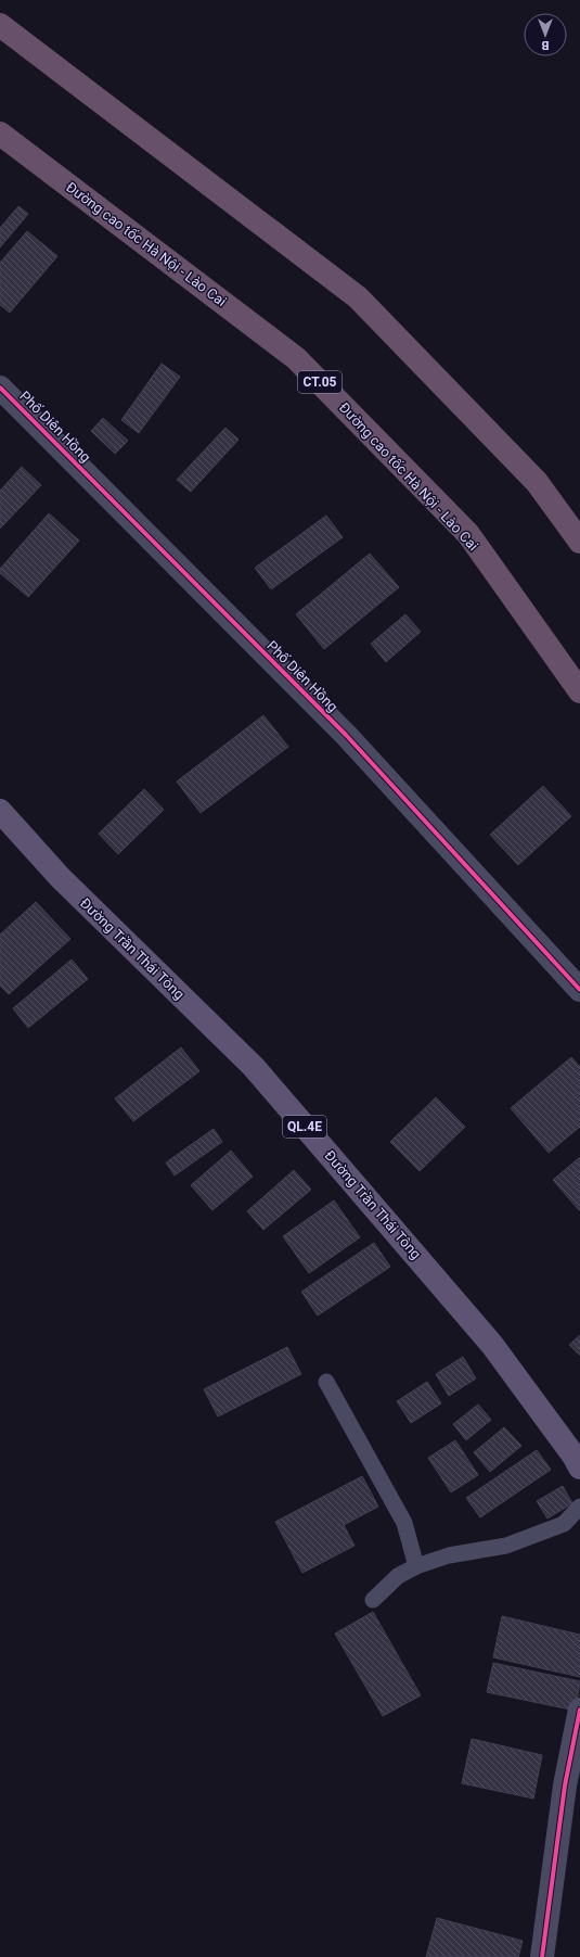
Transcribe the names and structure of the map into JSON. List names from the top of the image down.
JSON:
{
  "streets": {
    "highway": ["Đường cao tốc Hà Nội - Lào Cai", "CT.05"],
    "main road": ["Đường Trần Thái Tông", "QL.4E"],
    "street": ["Phố Diên Hồng"]
  },
  "north": "bottom"
}
